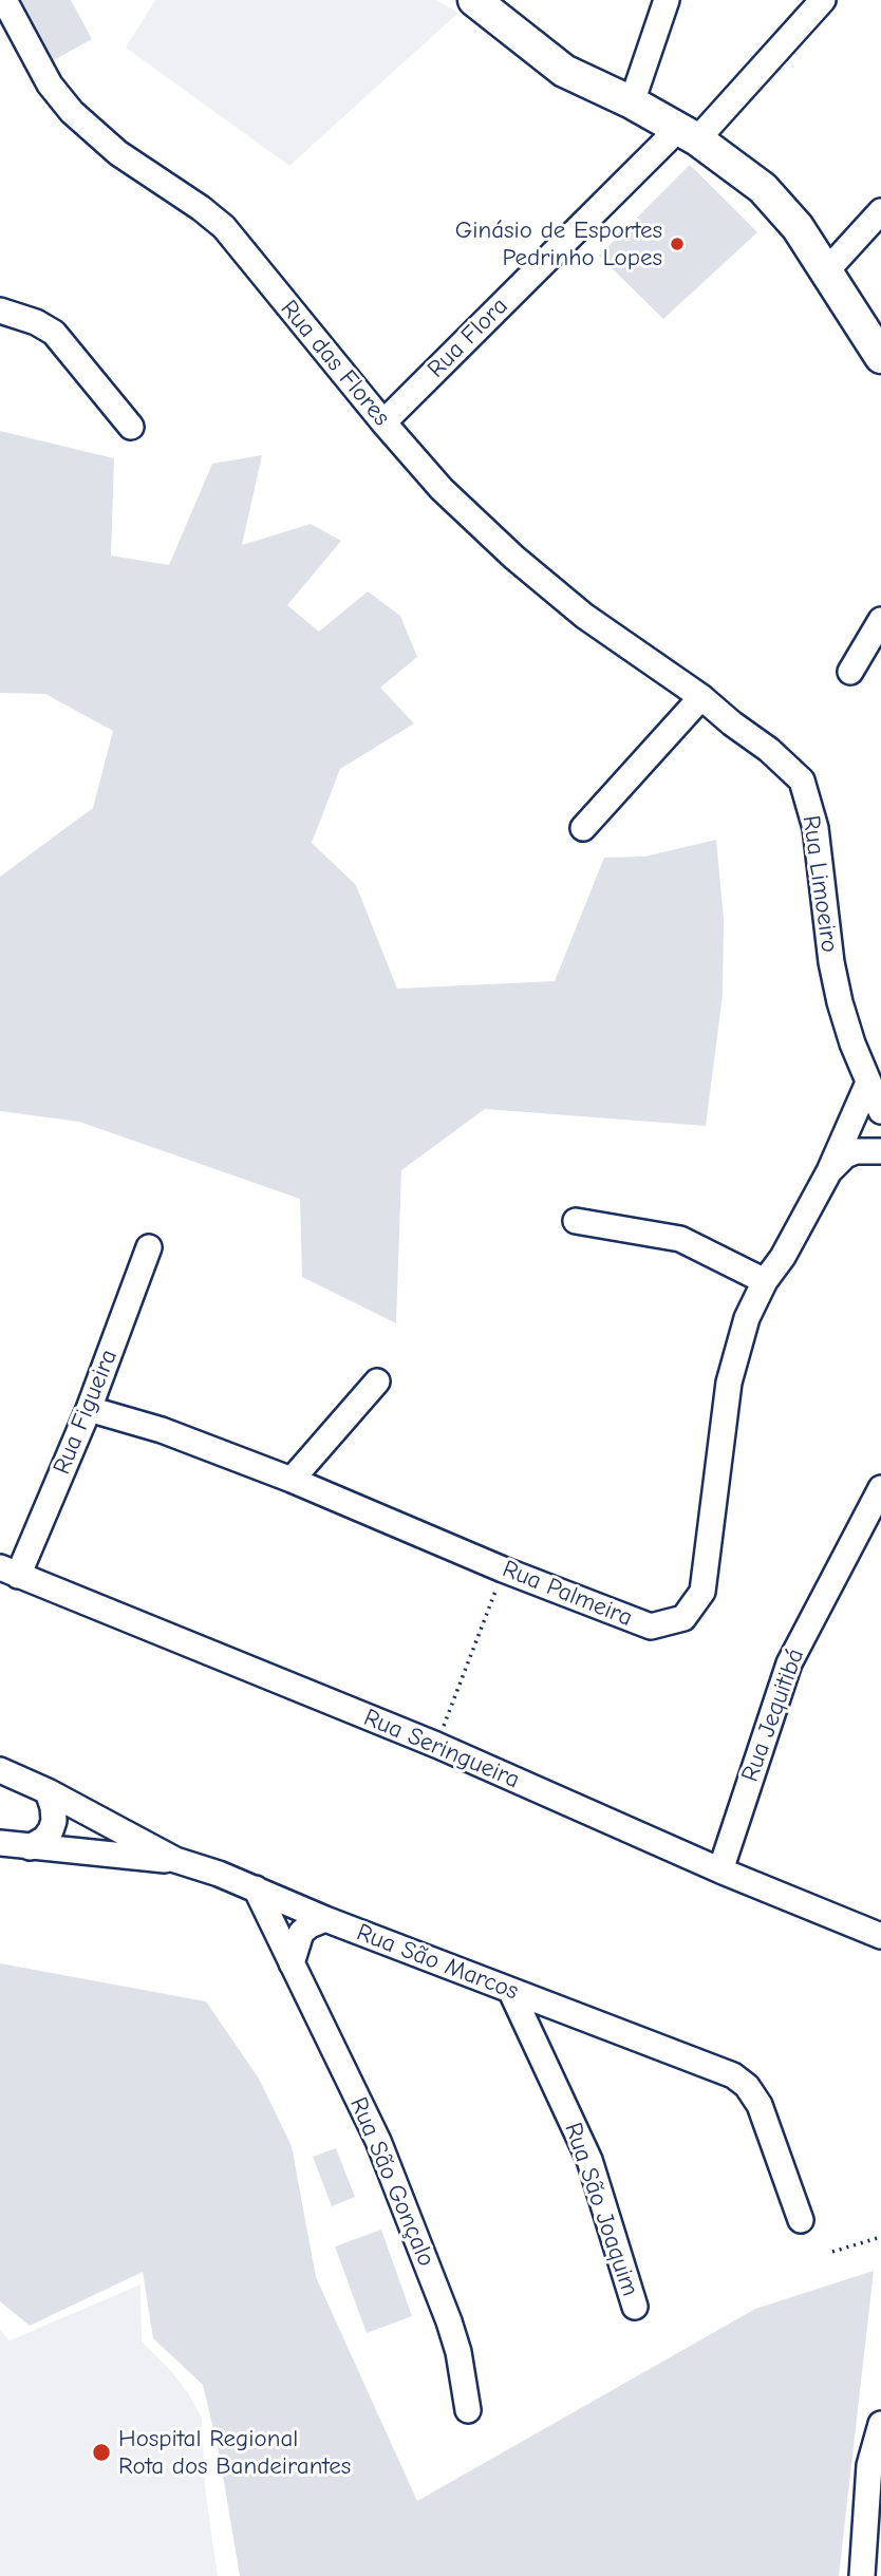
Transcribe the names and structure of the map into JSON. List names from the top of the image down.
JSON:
{
  "streets": {
    "street": [
      "Rua Flora",
      "Rua das Flores",
      "Rua Limoeiro",
      "Rua Figueira",
      "Rua Palmeira",
      "Rua Jequitibá",
      "Rua Seringueira",
      "Rua São Marcos",
      "Rua São Gonçalo",
      "Rua São Joaquim"
    ]
  },
  "crossings": [
    ["Rua Flora", "Rua das Flores"],
    ["Rua das Flores", "Rua Limoeiro"],
    ["Rua Limoeiro", "Rua Palmeira"],
    ["Rua Figueira", "Rua Palmeira"],
    ["Rua Figueira", "Rua Seringueira"],
    ["Rua Jequitibá", "Rua Seringueira"],
    ["Rua São Marcos", "Rua São Gonçalo"],
    ["Rua São Marcos", "Rua São Joaquim"]
  ],
  "places": ["Ginásio de Esportes Pedrinho Lopes", "Hospital Regional Rota dos Bandeirantes"]
}
